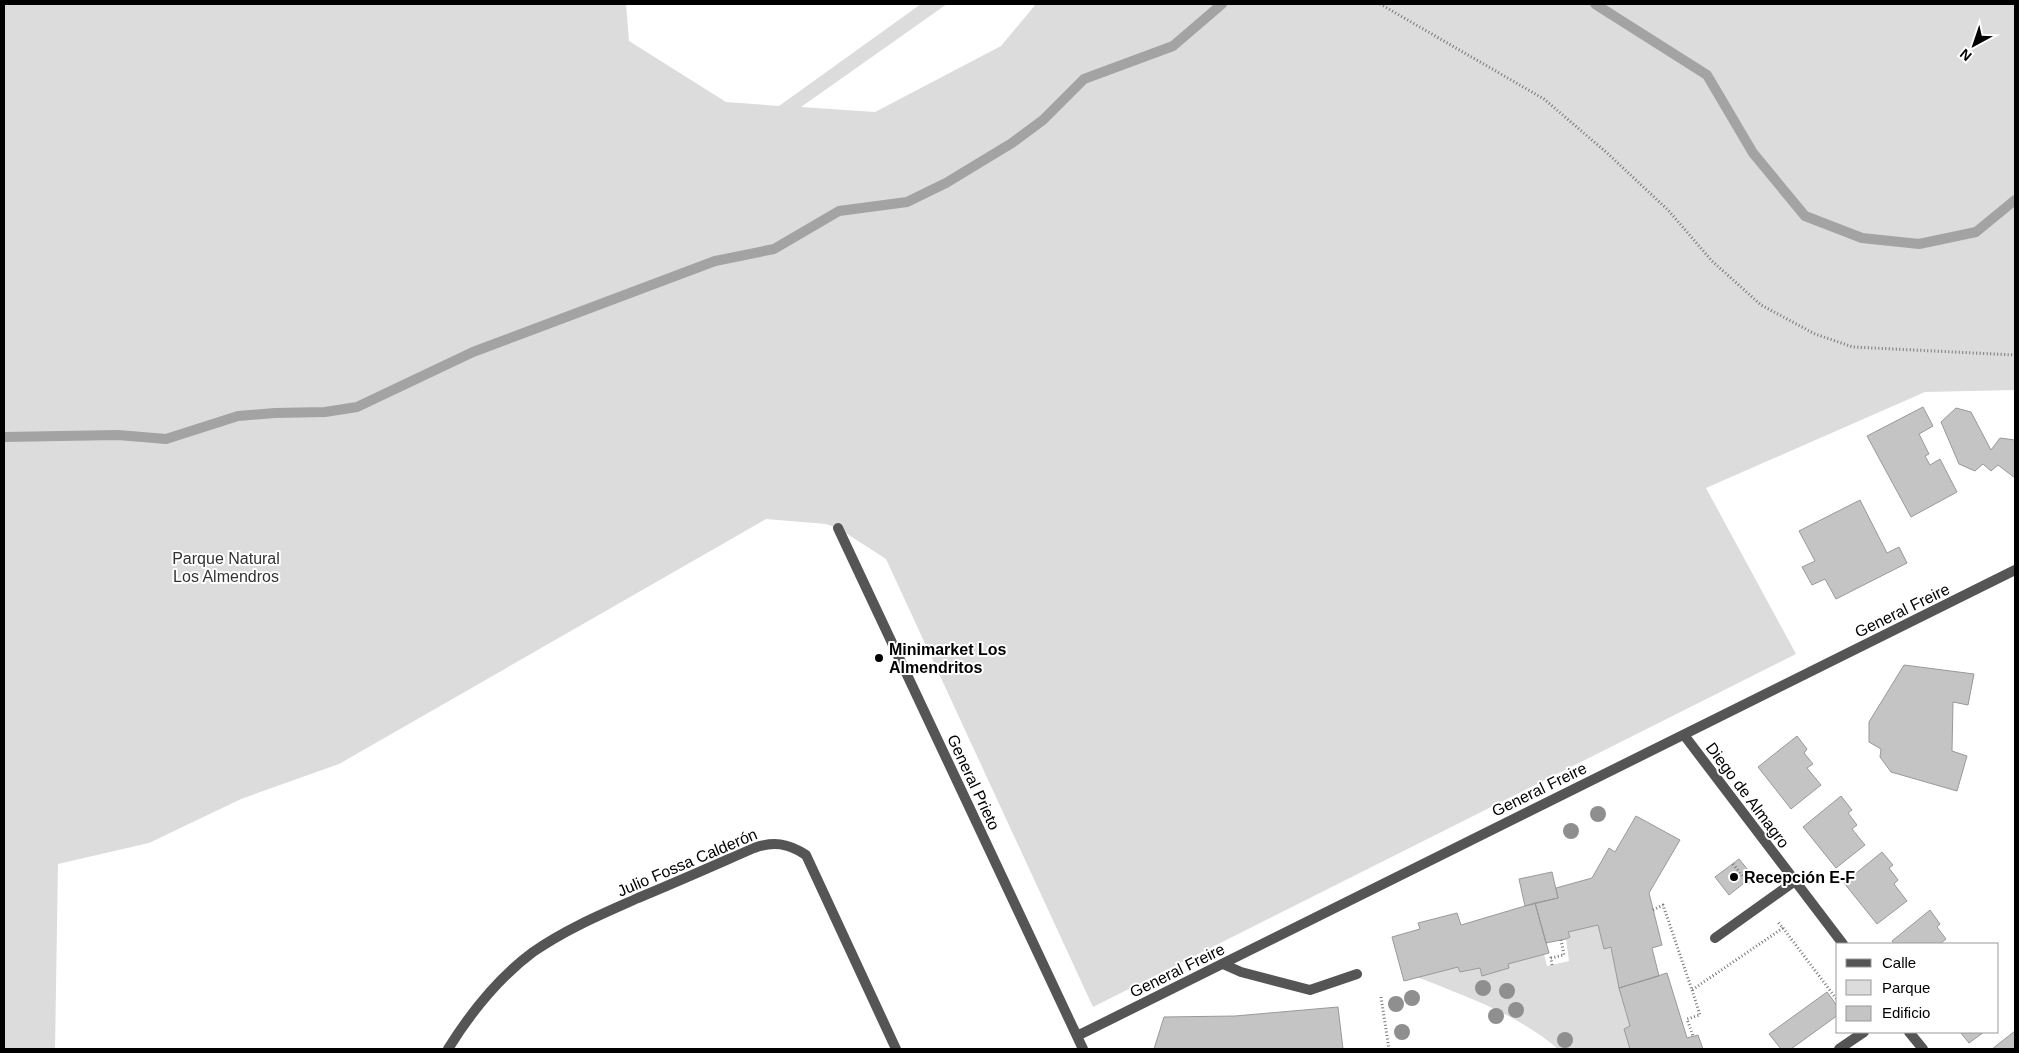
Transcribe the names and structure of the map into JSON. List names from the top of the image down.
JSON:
{
  "streets": {
    "street": [
      "General Freire",
      "General Prieto",
      "Diego de Almagro",
      "Julio Fossa Calderón"
    ]
  },
  "crossings": [
    ["General Freire", "General Prieto"],
    ["General Freire", "Diego de Almagro"]
  ],
  "parks": ["Parque Natural Los Almendros"],
  "places": ["Minimarket Los Almendritos", "Recepción E-F"],
  "legend": ["Calle", "Parque", "Edificio"],
  "north": "bottom left"
}
